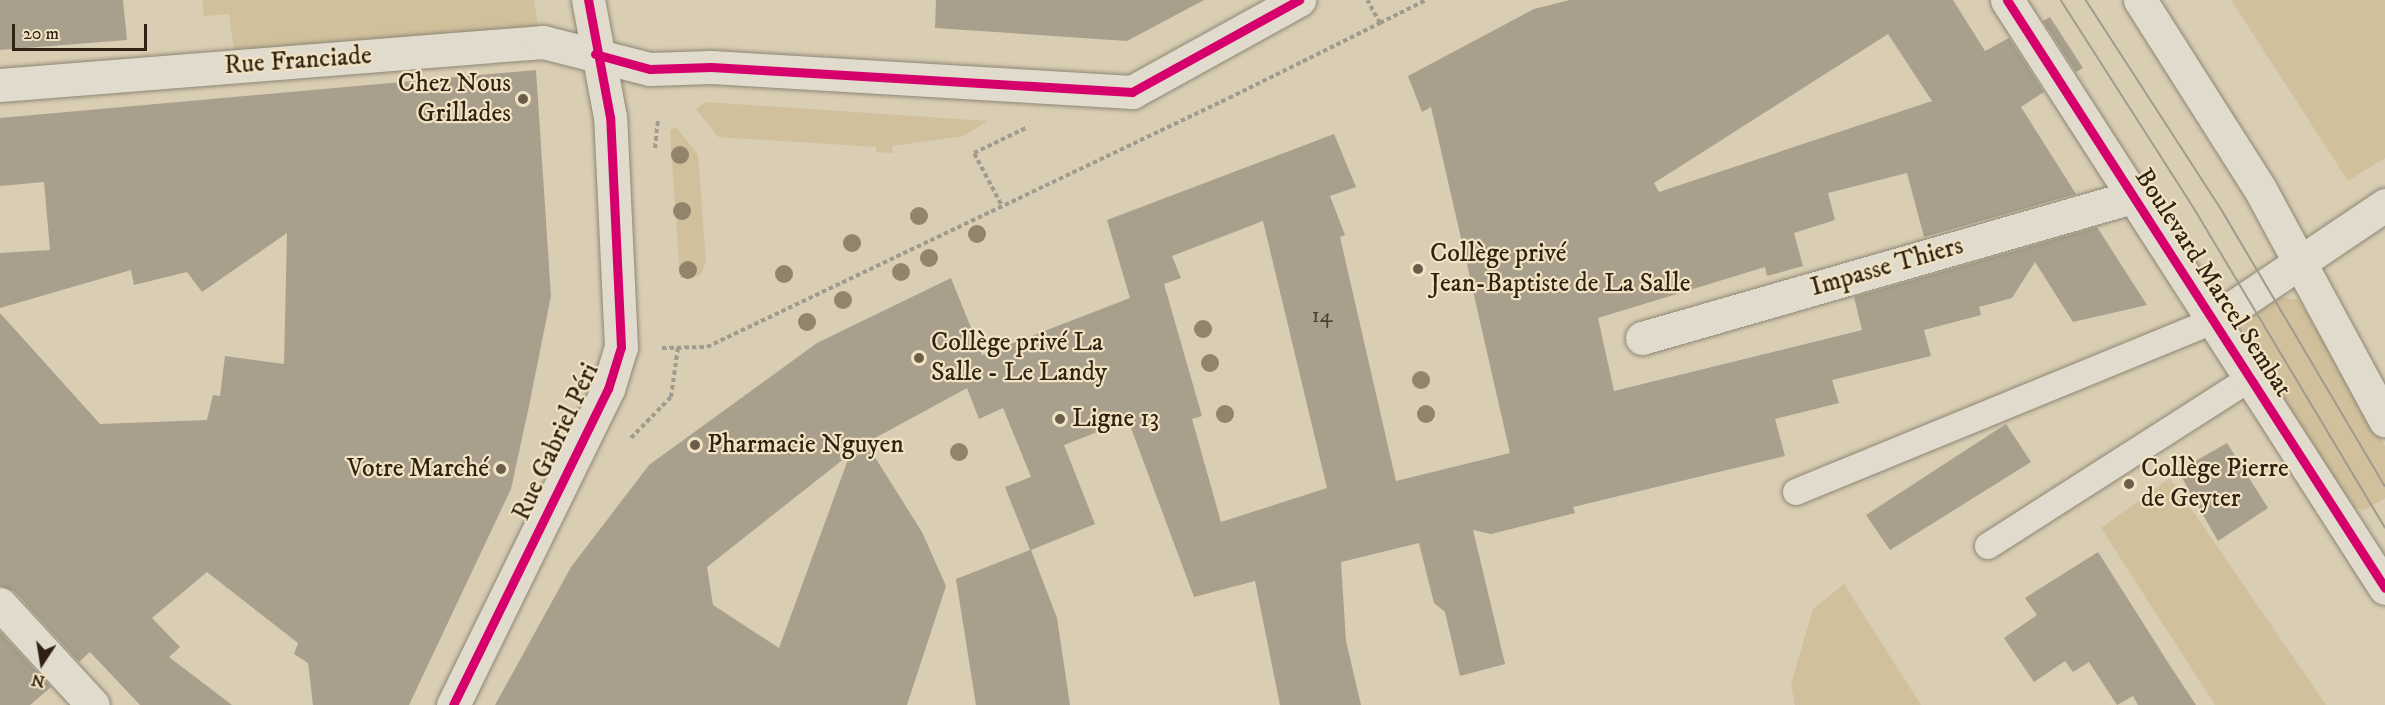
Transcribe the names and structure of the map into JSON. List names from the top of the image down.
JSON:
{
  "streets": {
    "street": [
      "Rue Franciade",
      "Impasse Thiers",
      "Boulevard Marcel Sembat",
      "Rue Gabriel Péri"
    ]
  },
  "crossings": [
    ["Rue Franciade", "Rue Gabriel Péri"],
    ["Impasse Thiers", "Boulevard Marcel Sembat"]
  ],
  "places": [
    "Chez Nous Grillades",
    "Collège privé Jean-Baptiste de La Salle",
    "Collège privé La Salle - Le Landy",
    "Ligne 13",
    "Pharmacie Nguyen",
    "Votre Marché",
    "Collège Pierre de Geyter"
  ],
  "house_numbers": ["14"],
  "scale_bar": "20 m",
  "north": "bottom"
}
